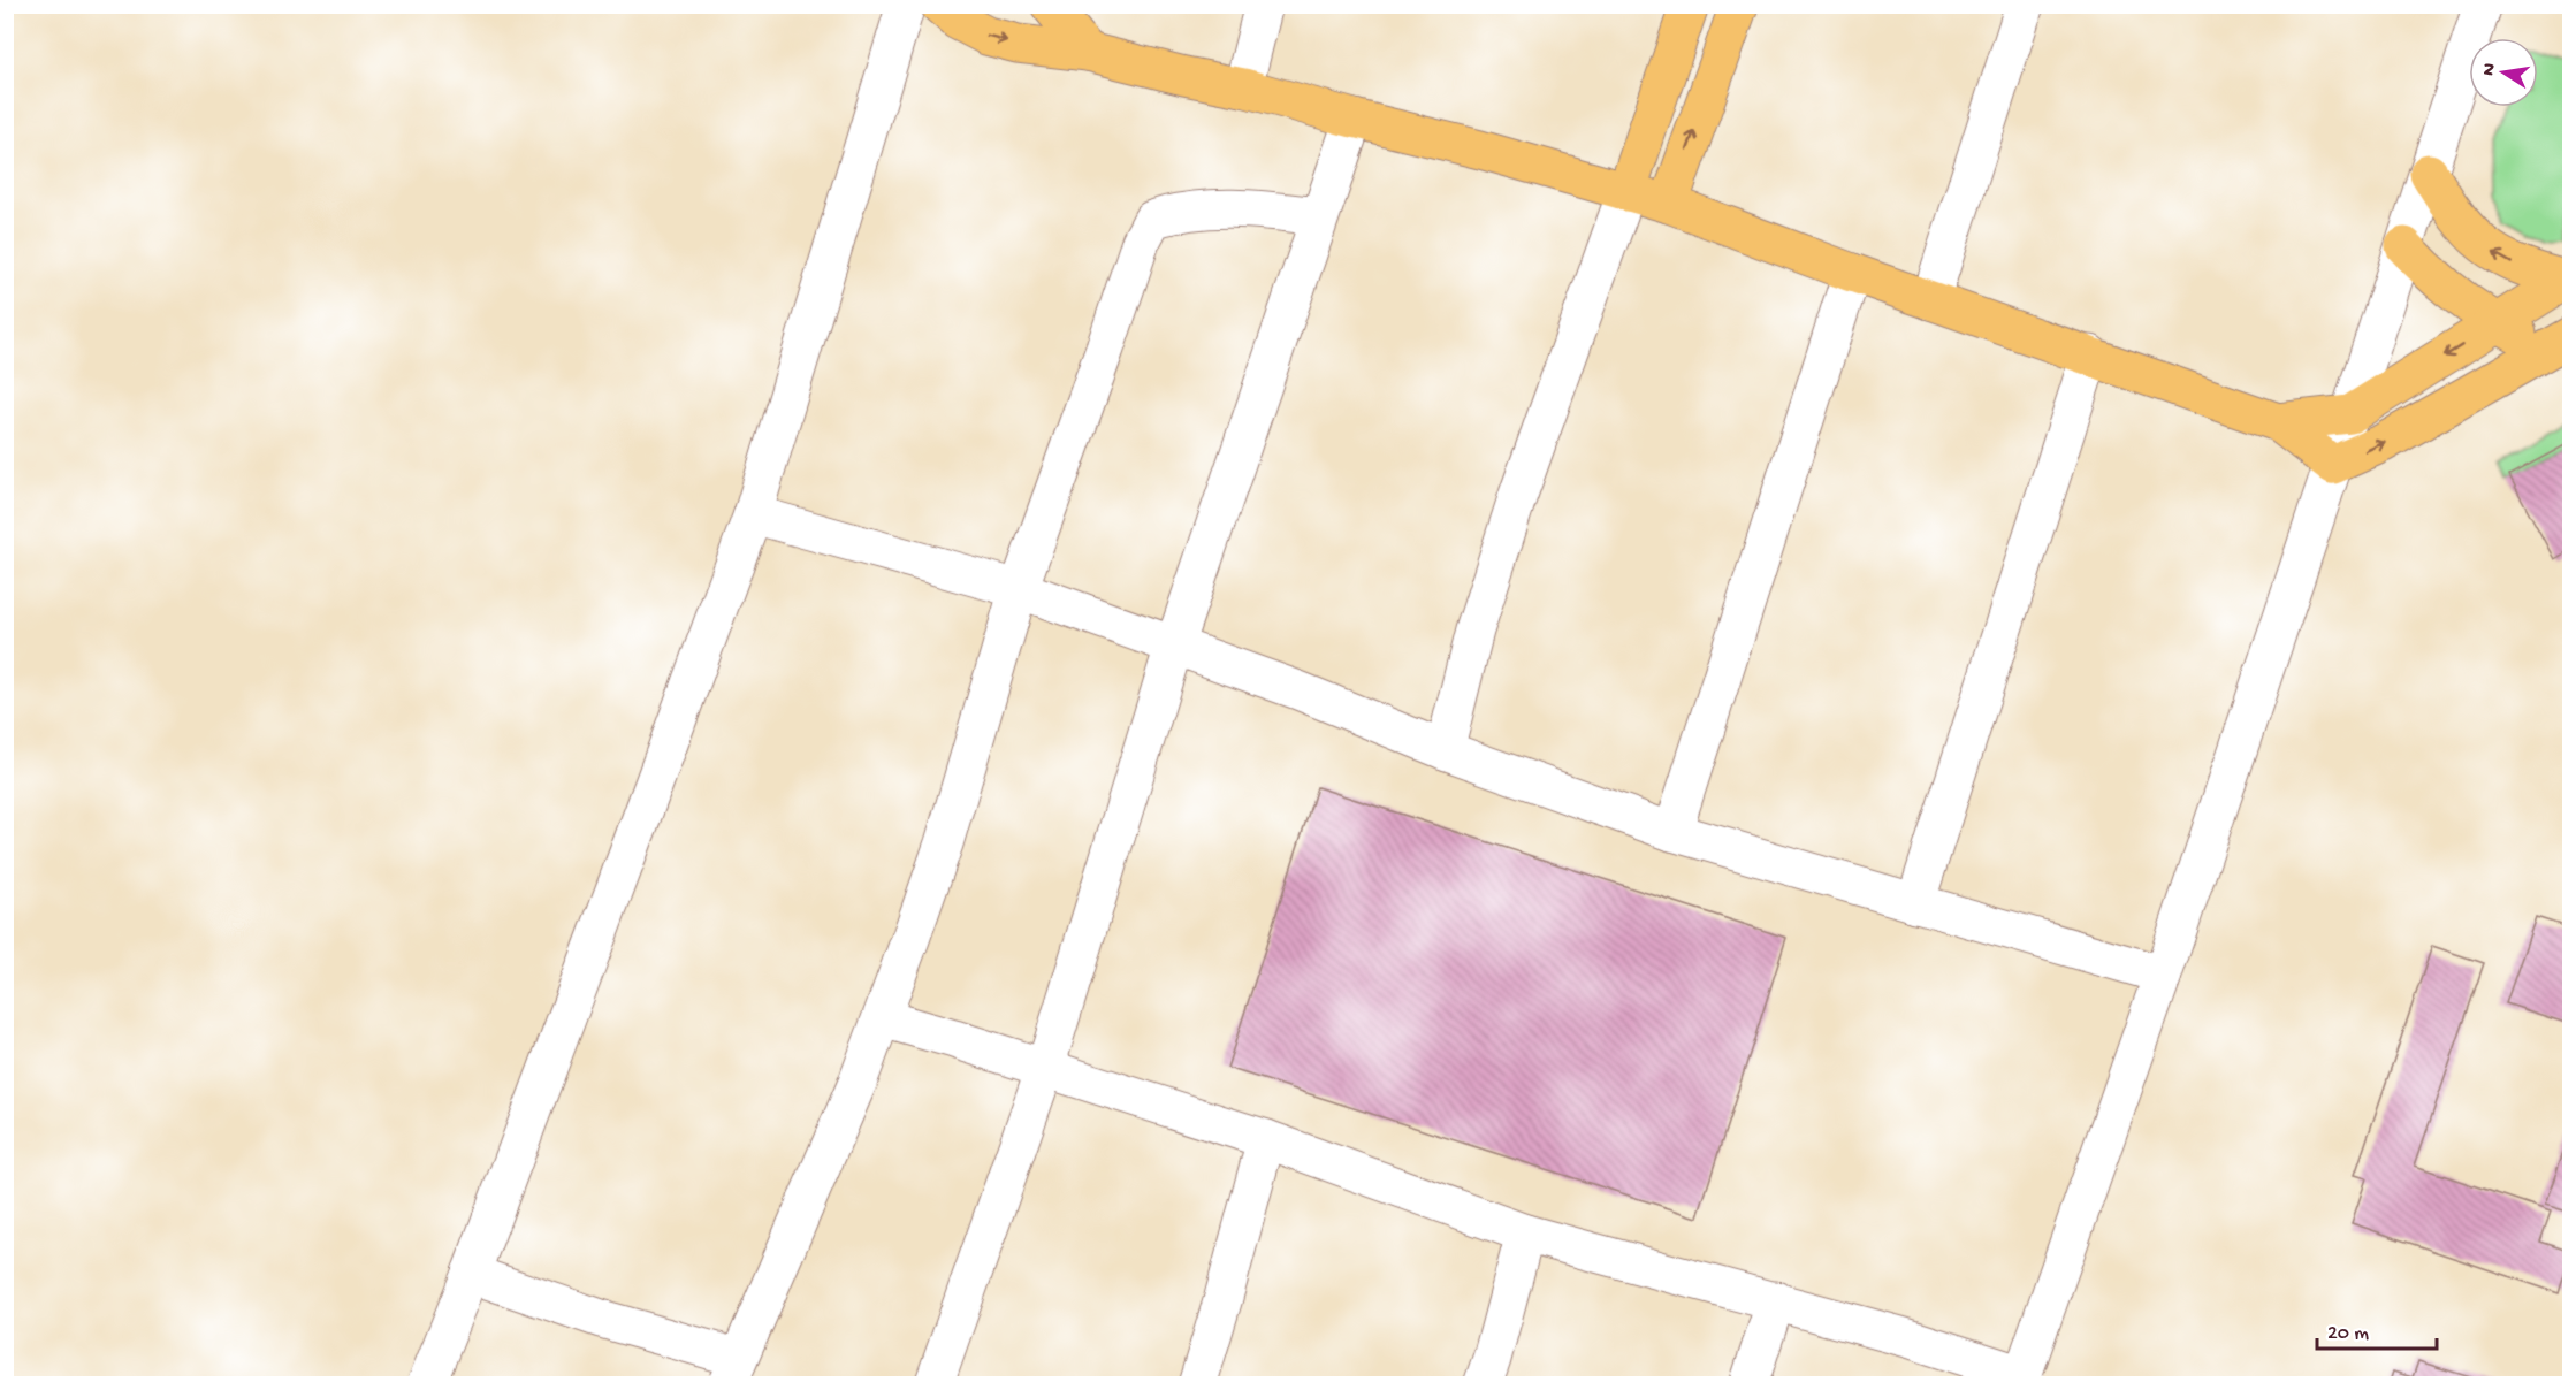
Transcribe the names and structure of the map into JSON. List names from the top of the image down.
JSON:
{
  "scale_bar": "20 m",
  "north": "left"
}
